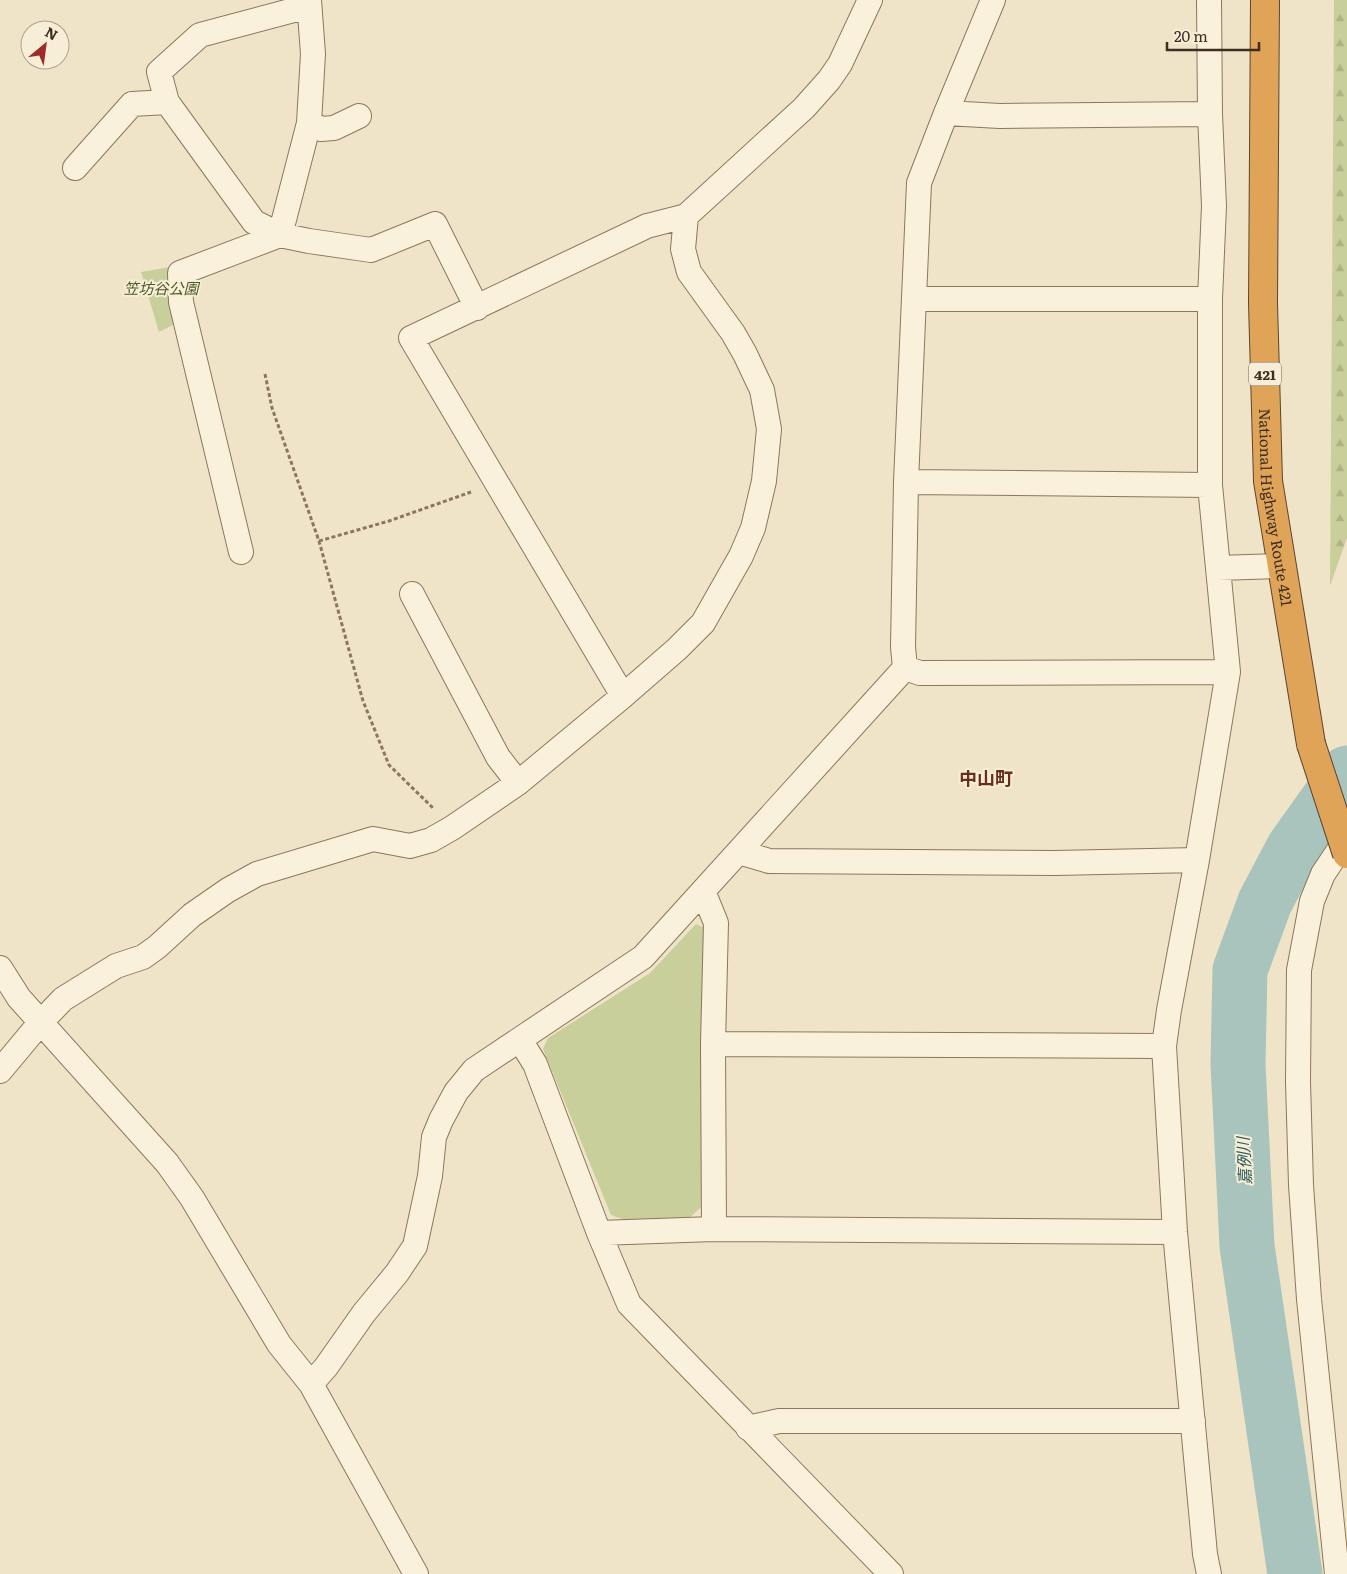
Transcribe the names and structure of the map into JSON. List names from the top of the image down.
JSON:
{
  "streets": {
    "highway": ["421", "National Highway Route 421"]
  },
  "districts": ["中山町"],
  "water": ["嘉例川"],
  "parks": ["笠坊谷公園"],
  "scale_bar": "20 m",
  "north": "top right"
}
